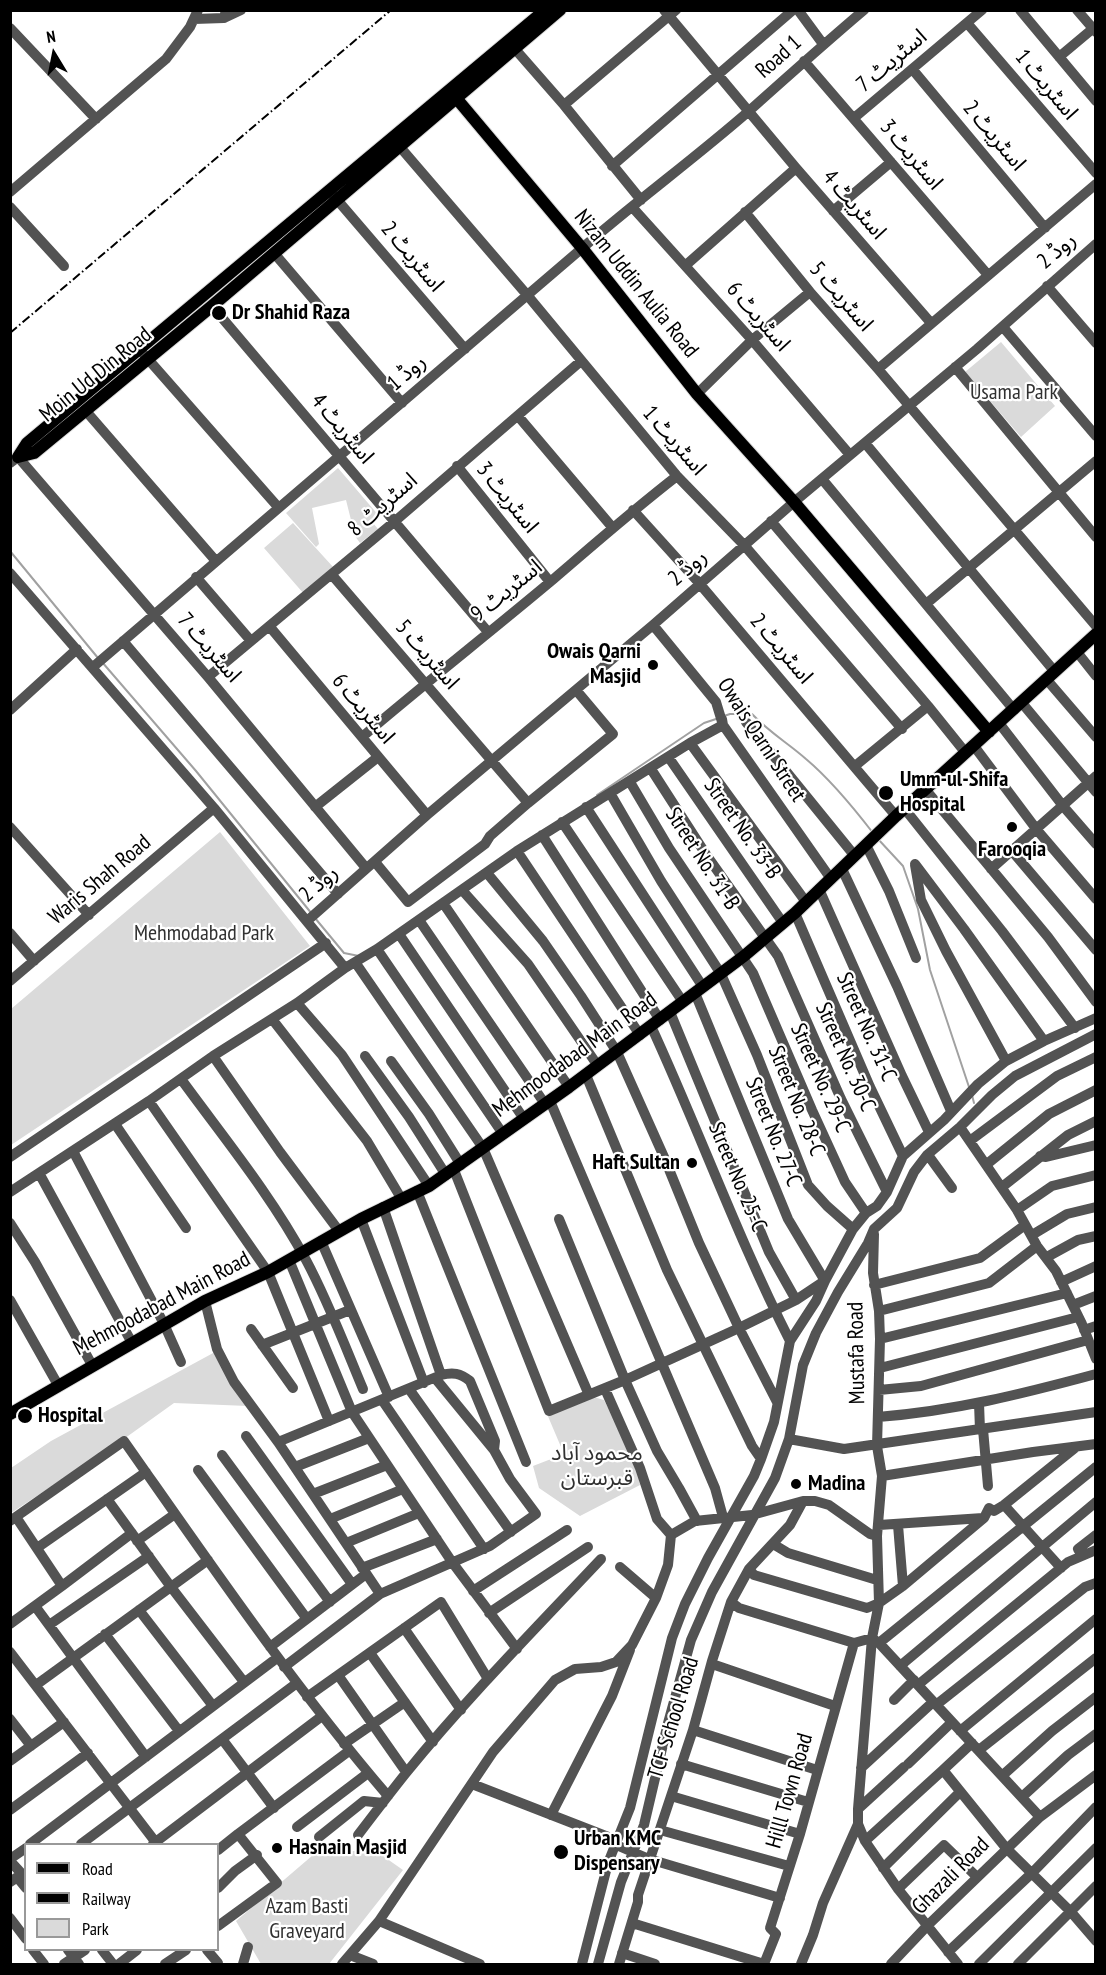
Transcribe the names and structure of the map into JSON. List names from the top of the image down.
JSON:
{
  "streets": {
    "main road": ["Nizam Uddin Aulia Road", "Moin Ud Din Road", "Mehmoodabad Main Road"],
    "street": [
      "Road 1",
      "اسٹریٹ 7",
      "اسٹریٹ 1",
      "اسٹریٹ 2",
      "اسٹریٹ 3",
      "اسٹریٹ 4",
      "روڈ 2",
      "اسٹریٹ 5",
      "اسٹریٹ 6",
      "روڈ 1",
      "اسٹریٹ 8",
      "اسٹریٹ 9",
      "Owais Qarni Street",
      "Street No. 33-B",
      "Street No. 31-B",
      "Waris Shah Road",
      "Street No. 31-C",
      "Street No. 30-C",
      "Street No. 29-C",
      "Street No. 28-C",
      "Street No. 27-C",
      "Street No. 25-C",
      "Mustafa Road",
      "TCF School Road",
      "Hilll Town Road",
      "Ghazali Road"
    ]
  },
  "crossings": [
    ["Road 1", "اسٹریٹ 3"],
    ["Road 1", "اسٹریٹ 4"],
    ["Road 1", "روڈ 1"],
    ["اسٹریٹ 7", "اسٹریٹ 1"],
    ["اسٹریٹ 7", "اسٹریٹ 2"],
    ["اسٹریٹ 7", "اسٹریٹ 3"],
    ["اسٹریٹ 7", "روڈ 2"],
    ["اسٹریٹ 7", "اسٹریٹ 5"],
    ["اسٹریٹ 7", "روڈ 1"],
    ["اسٹریٹ 7", "Moin Ud Din Road"],
    ["اسٹریٹ 7", "اسٹریٹ 8"],
    ["اسٹریٹ 1", "روڈ 2"],
    ["اسٹریٹ 1", "روڈ 1"],
    ["اسٹریٹ 1", "Moin Ud Din Road"],
    ["اسٹریٹ 1", "اسٹریٹ 8"],
    ["اسٹریٹ 1", "اسٹریٹ 9"],
    ["اسٹریٹ 2", "روڈ 2"],
    ["اسٹریٹ 2", "روڈ 1"],
    ["اسٹریٹ 2", "Moin Ud Din Road"],
    ["اسٹریٹ 2", "اسٹریٹ 9"],
    ["اسٹریٹ 2", "Mehmoodabad Main Road"],
    ["اسٹریٹ 3", "اسٹریٹ 8"],
    ["اسٹریٹ 3", "اسٹریٹ 9"],
    ["اسٹریٹ 4", "روڈ 1"],
    ["اسٹریٹ 4", "Moin Ud Din Road"],
    ["اسٹریٹ 4", "اسٹریٹ 8"],
    ["اسٹریٹ 4", "اسٹریٹ 9"],
    ["روڈ 2", "Nizam Uddin Aulia Road"],
    ["روڈ 2", "اسٹریٹ 5"],
    ["روڈ 2", "اسٹریٹ 6"],
    ["روڈ 2", "Owais Qarni Street"],
    ["Nizam Uddin Aulia Road", "روڈ 1"],
    ["Nizam Uddin Aulia Road", "Moin Ud Din Road"],
    ["Nizam Uddin Aulia Road", "Mehmoodabad Main Road"],
    ["اسٹریٹ 5", "اسٹریٹ 8"],
    ["اسٹریٹ 5", "اسٹریٹ 9"],
    ["اسٹریٹ 6", "روڈ 1"],
    ["اسٹریٹ 6", "اسٹریٹ 8"],
    ["اسٹریٹ 6", "اسٹریٹ 9"],
    ["Owais Qarni Street", "Mehmoodabad Main Road"],
    ["Street No. 33-B", "Mehmoodabad Main Road"],
    ["Street No. 31-B", "Mehmoodabad Main Road"],
    ["Street No. 31-B", "Street No. 29-C"],
    ["Street No. 31-C", "Mehmoodabad Main Road"],
    ["Mehmoodabad Main Road", "Street No. 30-C"],
    ["Mehmoodabad Main Road", "Street No. 29-C"],
    ["Mehmoodabad Main Road", "Street No. 28-C"],
    ["Mehmoodabad Main Road", "Street No. 27-C"],
    ["Mehmoodabad Main Road", "Street No. 25-C"]
  ],
  "parks": [
    "Usama Park",
    "Mehmodabad Park",
    "محمود آباد قبرستان",
    "Azam Basti Graveyard"
  ],
  "places": [
    "Dr Shahid Raza",
    "Owais Qarni Masjid",
    "Umm-ul-Shifa Hospital",
    "Farooqia",
    "Haft Sultan",
    "Hospital",
    "Madina",
    "Hasnain Masjid",
    "Urban KMC Dispensary"
  ],
  "legend": ["Road", "Railway", "Park"],
  "north": "top"
}
